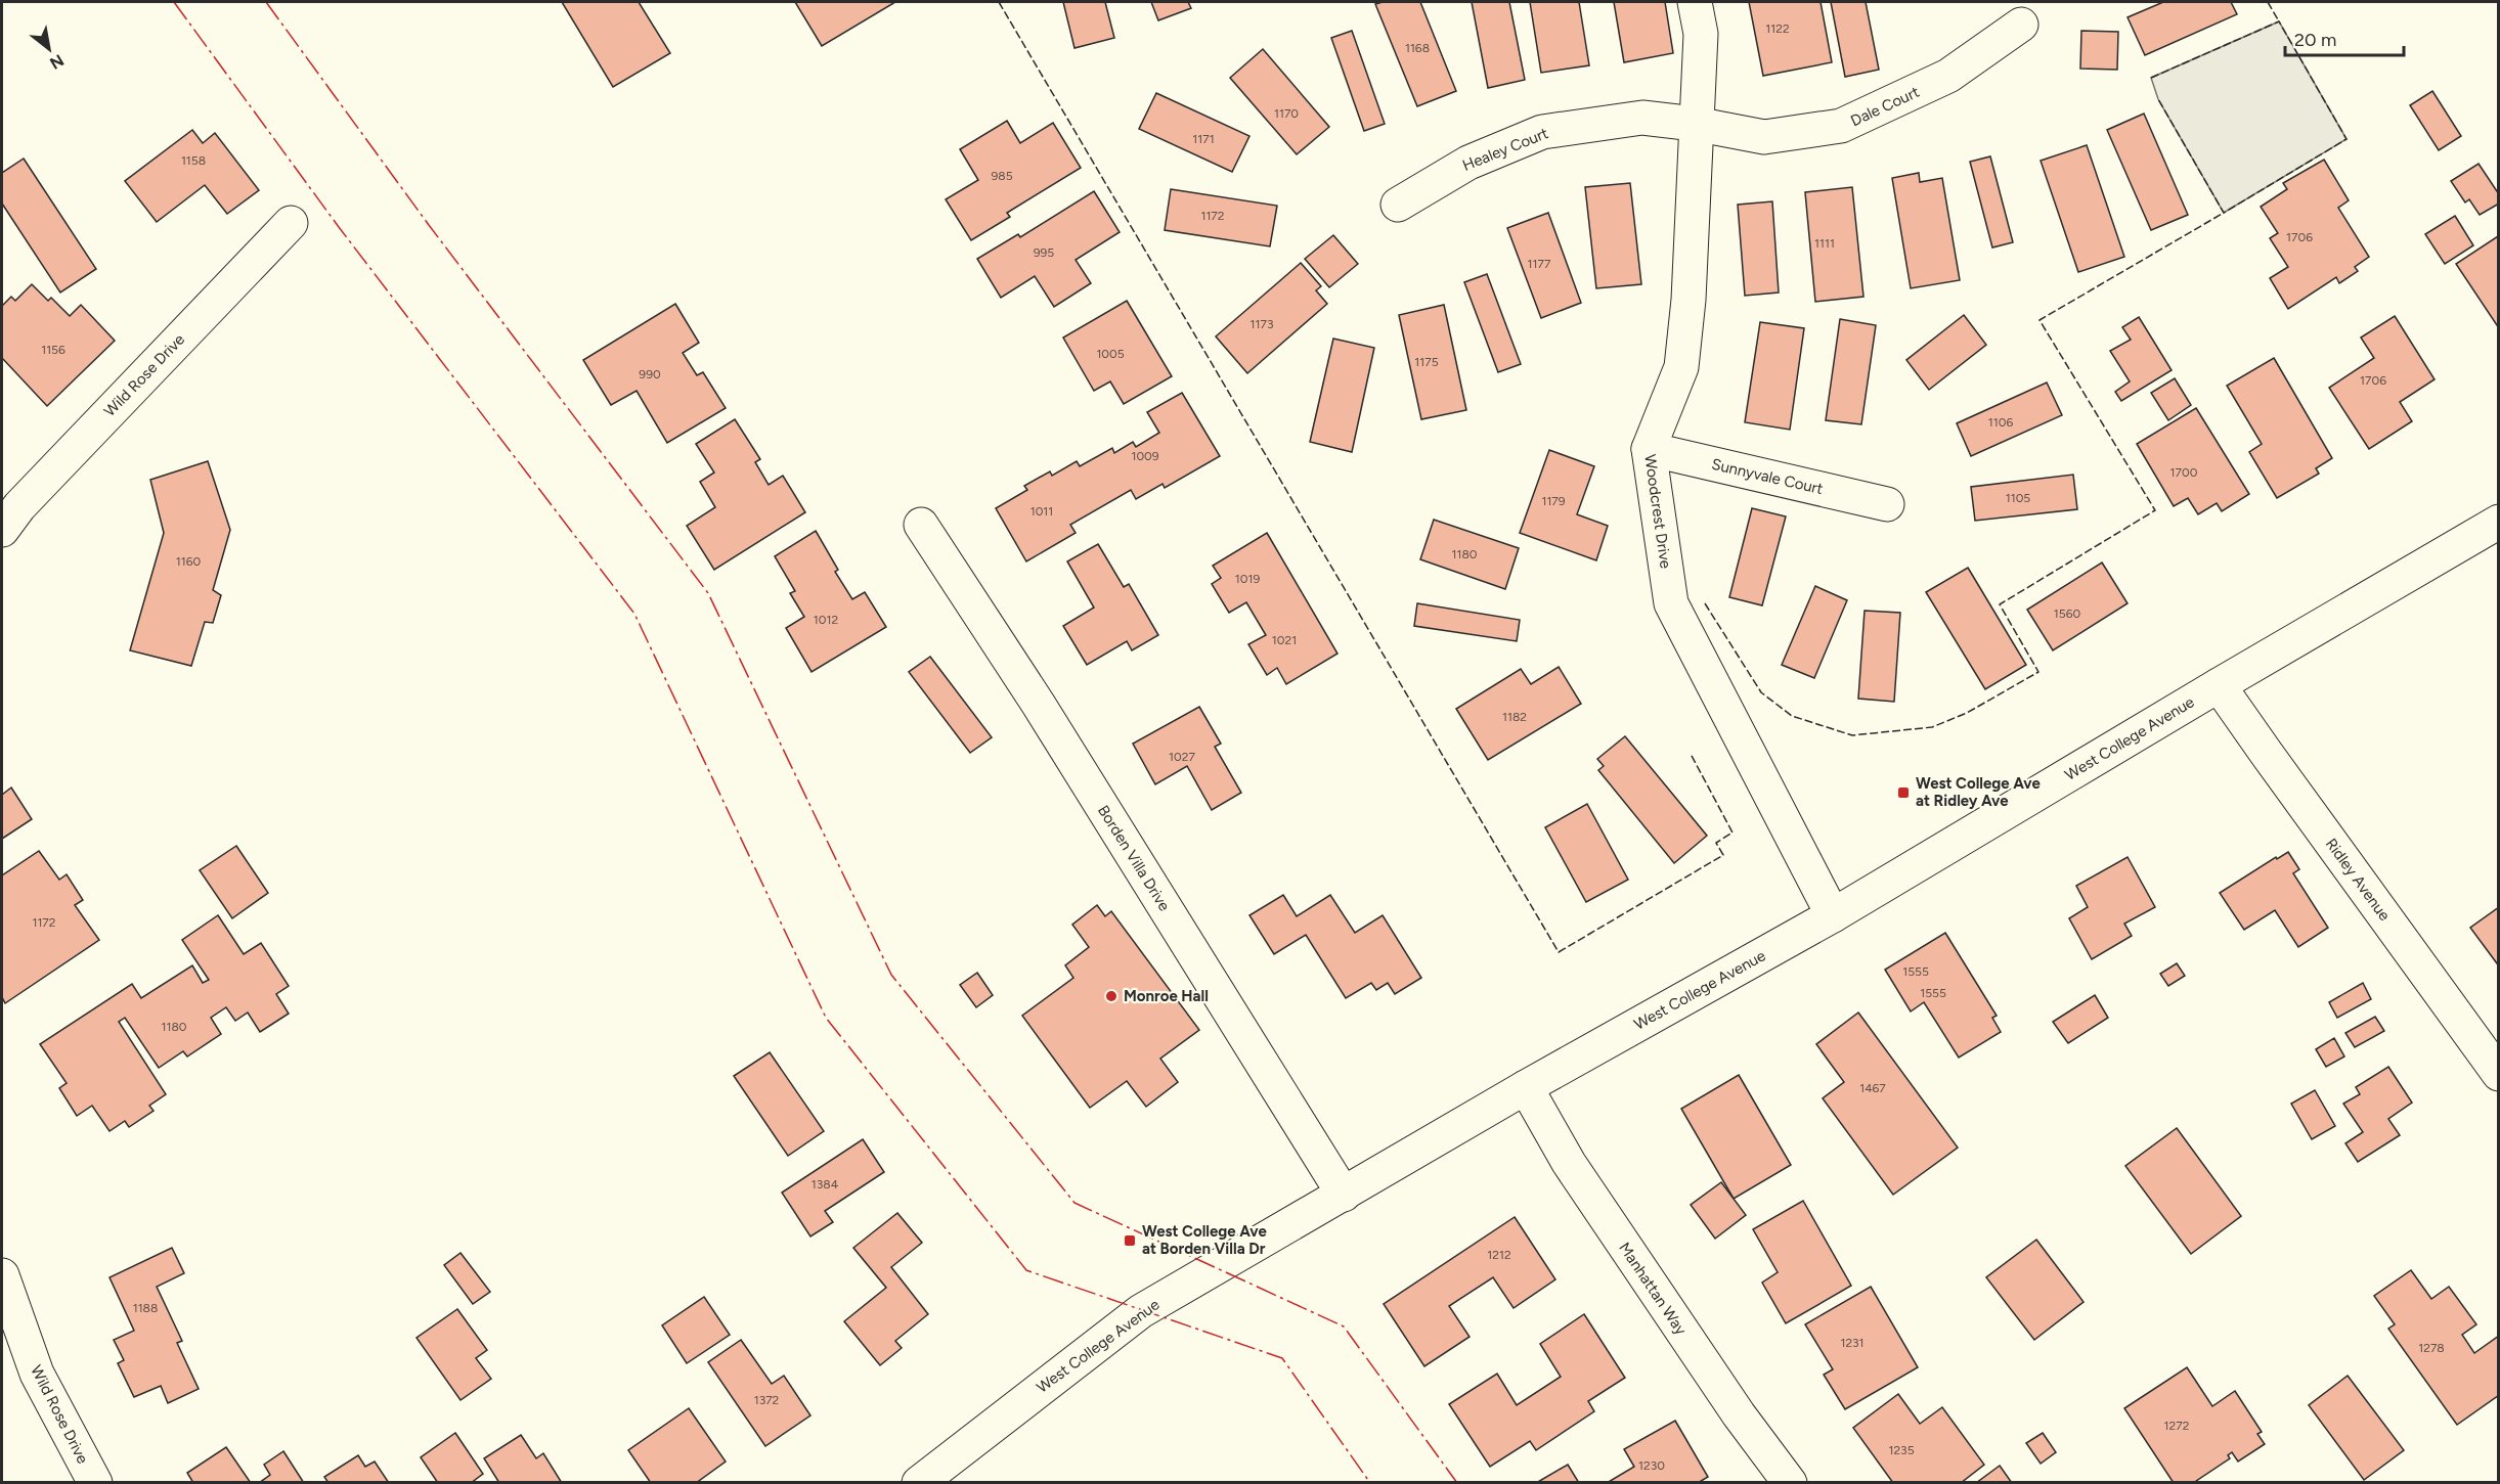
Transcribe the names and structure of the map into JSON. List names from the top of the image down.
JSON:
{
  "streets": {
    "street": [
      "Dale Court",
      "Healey Court",
      "Wild Rose Drive",
      "Sunnyvale Court",
      "Woodcrest Drive",
      "West College Avenue",
      "Borden Villa Drive",
      "Ridley Avenue",
      "Manhattan Way"
    ]
  },
  "crossings": [
    ["Dale Court", "Healey Court"],
    ["Dale Court", "Woodcrest Drive"],
    ["Healey Court", "Woodcrest Drive"],
    ["Sunnyvale Court", "Woodcrest Drive"],
    ["Woodcrest Drive", "West College Avenue"],
    ["West College Avenue", "Borden Villa Drive"],
    ["West College Avenue", "Ridley Avenue"],
    ["West College Avenue", "Manhattan Way"]
  ],
  "places": {
    "transit": ["West College Ave at Ridley Ave", "West College Ave at Borden Villa Dr"],
    "other": ["Monroe Hall"]
  },
  "house_numbers": [
    "1122",
    "1168",
    "1170",
    "1171",
    "1158",
    "985",
    "1172",
    "1706",
    "1111",
    "995",
    "1177",
    "1173",
    "1156",
    "1005",
    "1175",
    "990",
    "1706",
    "1106",
    "1009",
    "1700",
    "1105",
    "1179",
    "1011",
    "1180",
    "1160",
    "1019",
    "1560",
    "1012",
    "1021",
    "1182",
    "1027",
    "1172",
    "1555",
    "1555",
    "1180",
    "1467",
    "1384",
    "1212",
    "1188",
    "1231",
    "1278",
    "1372",
    "1272",
    "1235",
    "1230"
  ],
  "scale_bar": "20 m",
  "north": "bottom right"
}
